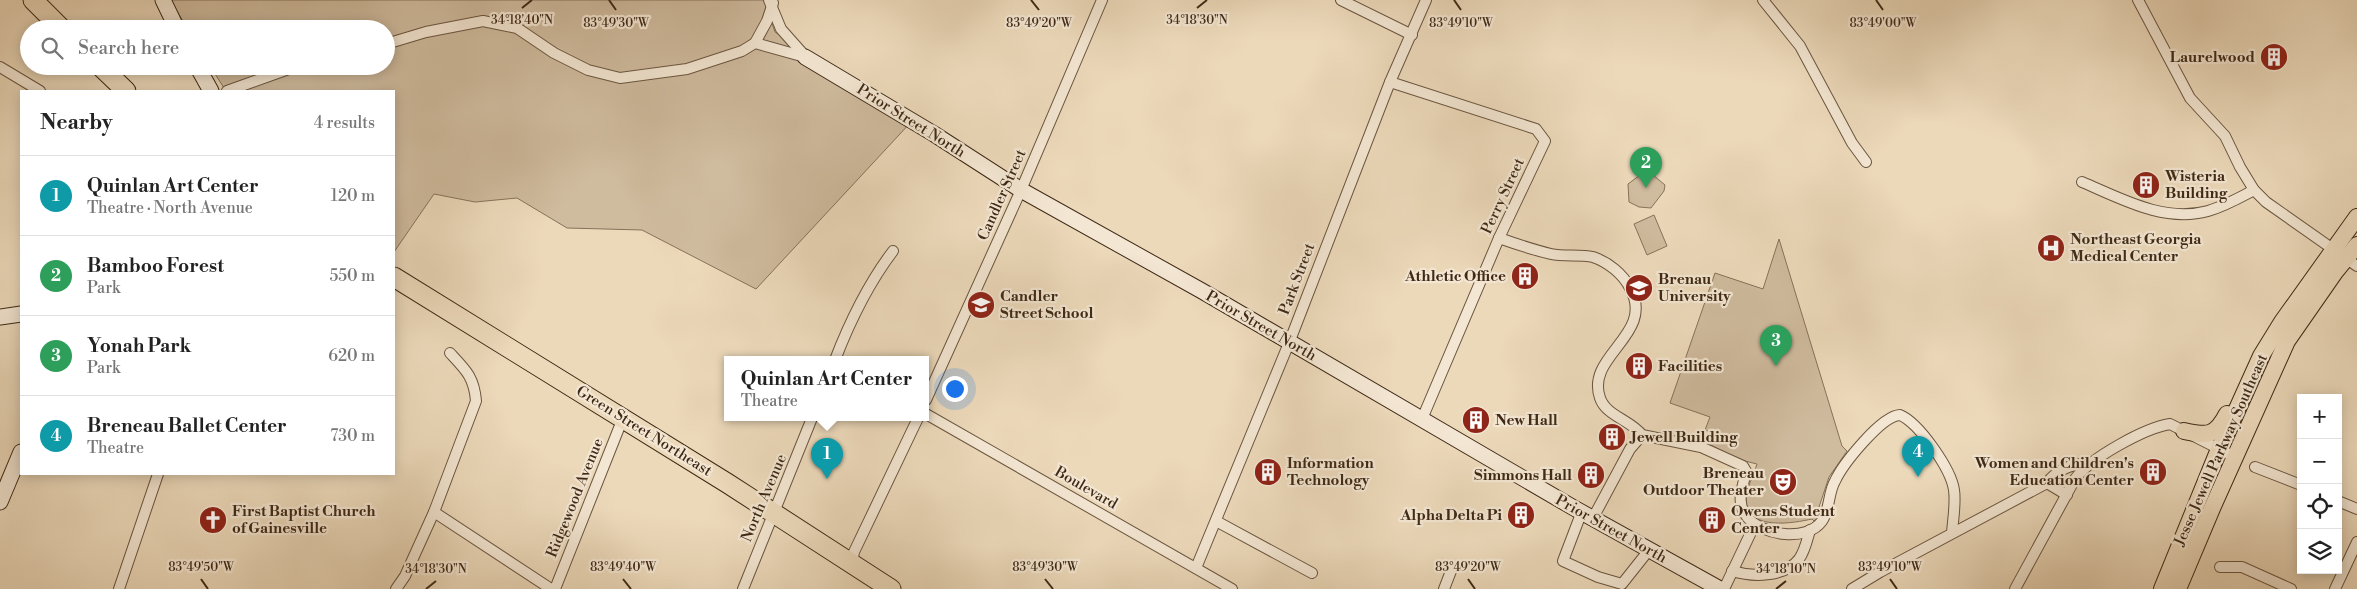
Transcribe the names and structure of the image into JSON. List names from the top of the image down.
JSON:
{
  "streets": {
    "highway": ["Green Street Northeast"],
    "main road": ["Jesse Jewell Parkway Southeast"],
    "street": [
      "Prior Street North",
      "Candler Street",
      "Perry Street",
      "Park Street",
      "Boulevard",
      "Ridgewood Avenue",
      "North Avenue"
    ]
  },
  "crossings": [
    ["Prior Street North", "Candler Street"],
    ["Prior Street North", "Perry Street"],
    ["Prior Street North", "Park Street"],
    ["Perry Street", "Park Street"],
    ["Park Street", "Boulevard"],
    ["Green Street Northeast", "Ridgewood Avenue"],
    ["Green Street Northeast", "North Avenue"]
  ],
  "places": {
    "building": [
      "Laurelwood",
      "Wisteria Building",
      "Athletic Office",
      "Facilities",
      "New Hall",
      "Jewell Building",
      "Information Technology",
      "Women and Children's Education Center",
      "Simmons Hall",
      "Alpha Delta Pi",
      "Owens Student Center"
    ],
    "hospital": ["Northeast Georgia Medical Center"],
    "school or university": ["Brenau University", "Candler Street School"],
    "theatre": ["Breneau Outdoor Theater"],
    "church": ["First Baptist Church of Gainesville"]
  },
  "page": {
    "search": "Search here",
    "heading": ["Nearby", "4 results"],
    "pins": [
      "2",
      "3",
      "4",
      "1"
    ],
    "list": [
      {
        "mark": "1",
        "name": "Quinlan Art Center",
        "note": "Theatre · North Avenue",
        "value": "120 m"
      },
      {
        "mark": "2",
        "name": "Bamboo Forest",
        "note": "Park",
        "value": "550 m"
      },
      {
        "mark": "3",
        "name": "Yonah Park",
        "note": "Park",
        "value": "620 m"
      },
      {
        "mark": "4",
        "name": "Breneau Ballet Center",
        "note": "Theatre",
        "value": "730 m"
      }
    ],
    "popup": ["Quinlan Art Center", "Theatre"],
    "map_buttons": ["+", "−"]
  },
  "coordinates": [
    "34°18'40\"N",
    "34°18'30\"N",
    "83°49'30\"W",
    "83°49'20\"W",
    "83°49'10\"W",
    "83°49'00\"W",
    "83°49'50\"W",
    "83°49'40\"W",
    "34°18'10\"N"
  ]
}
